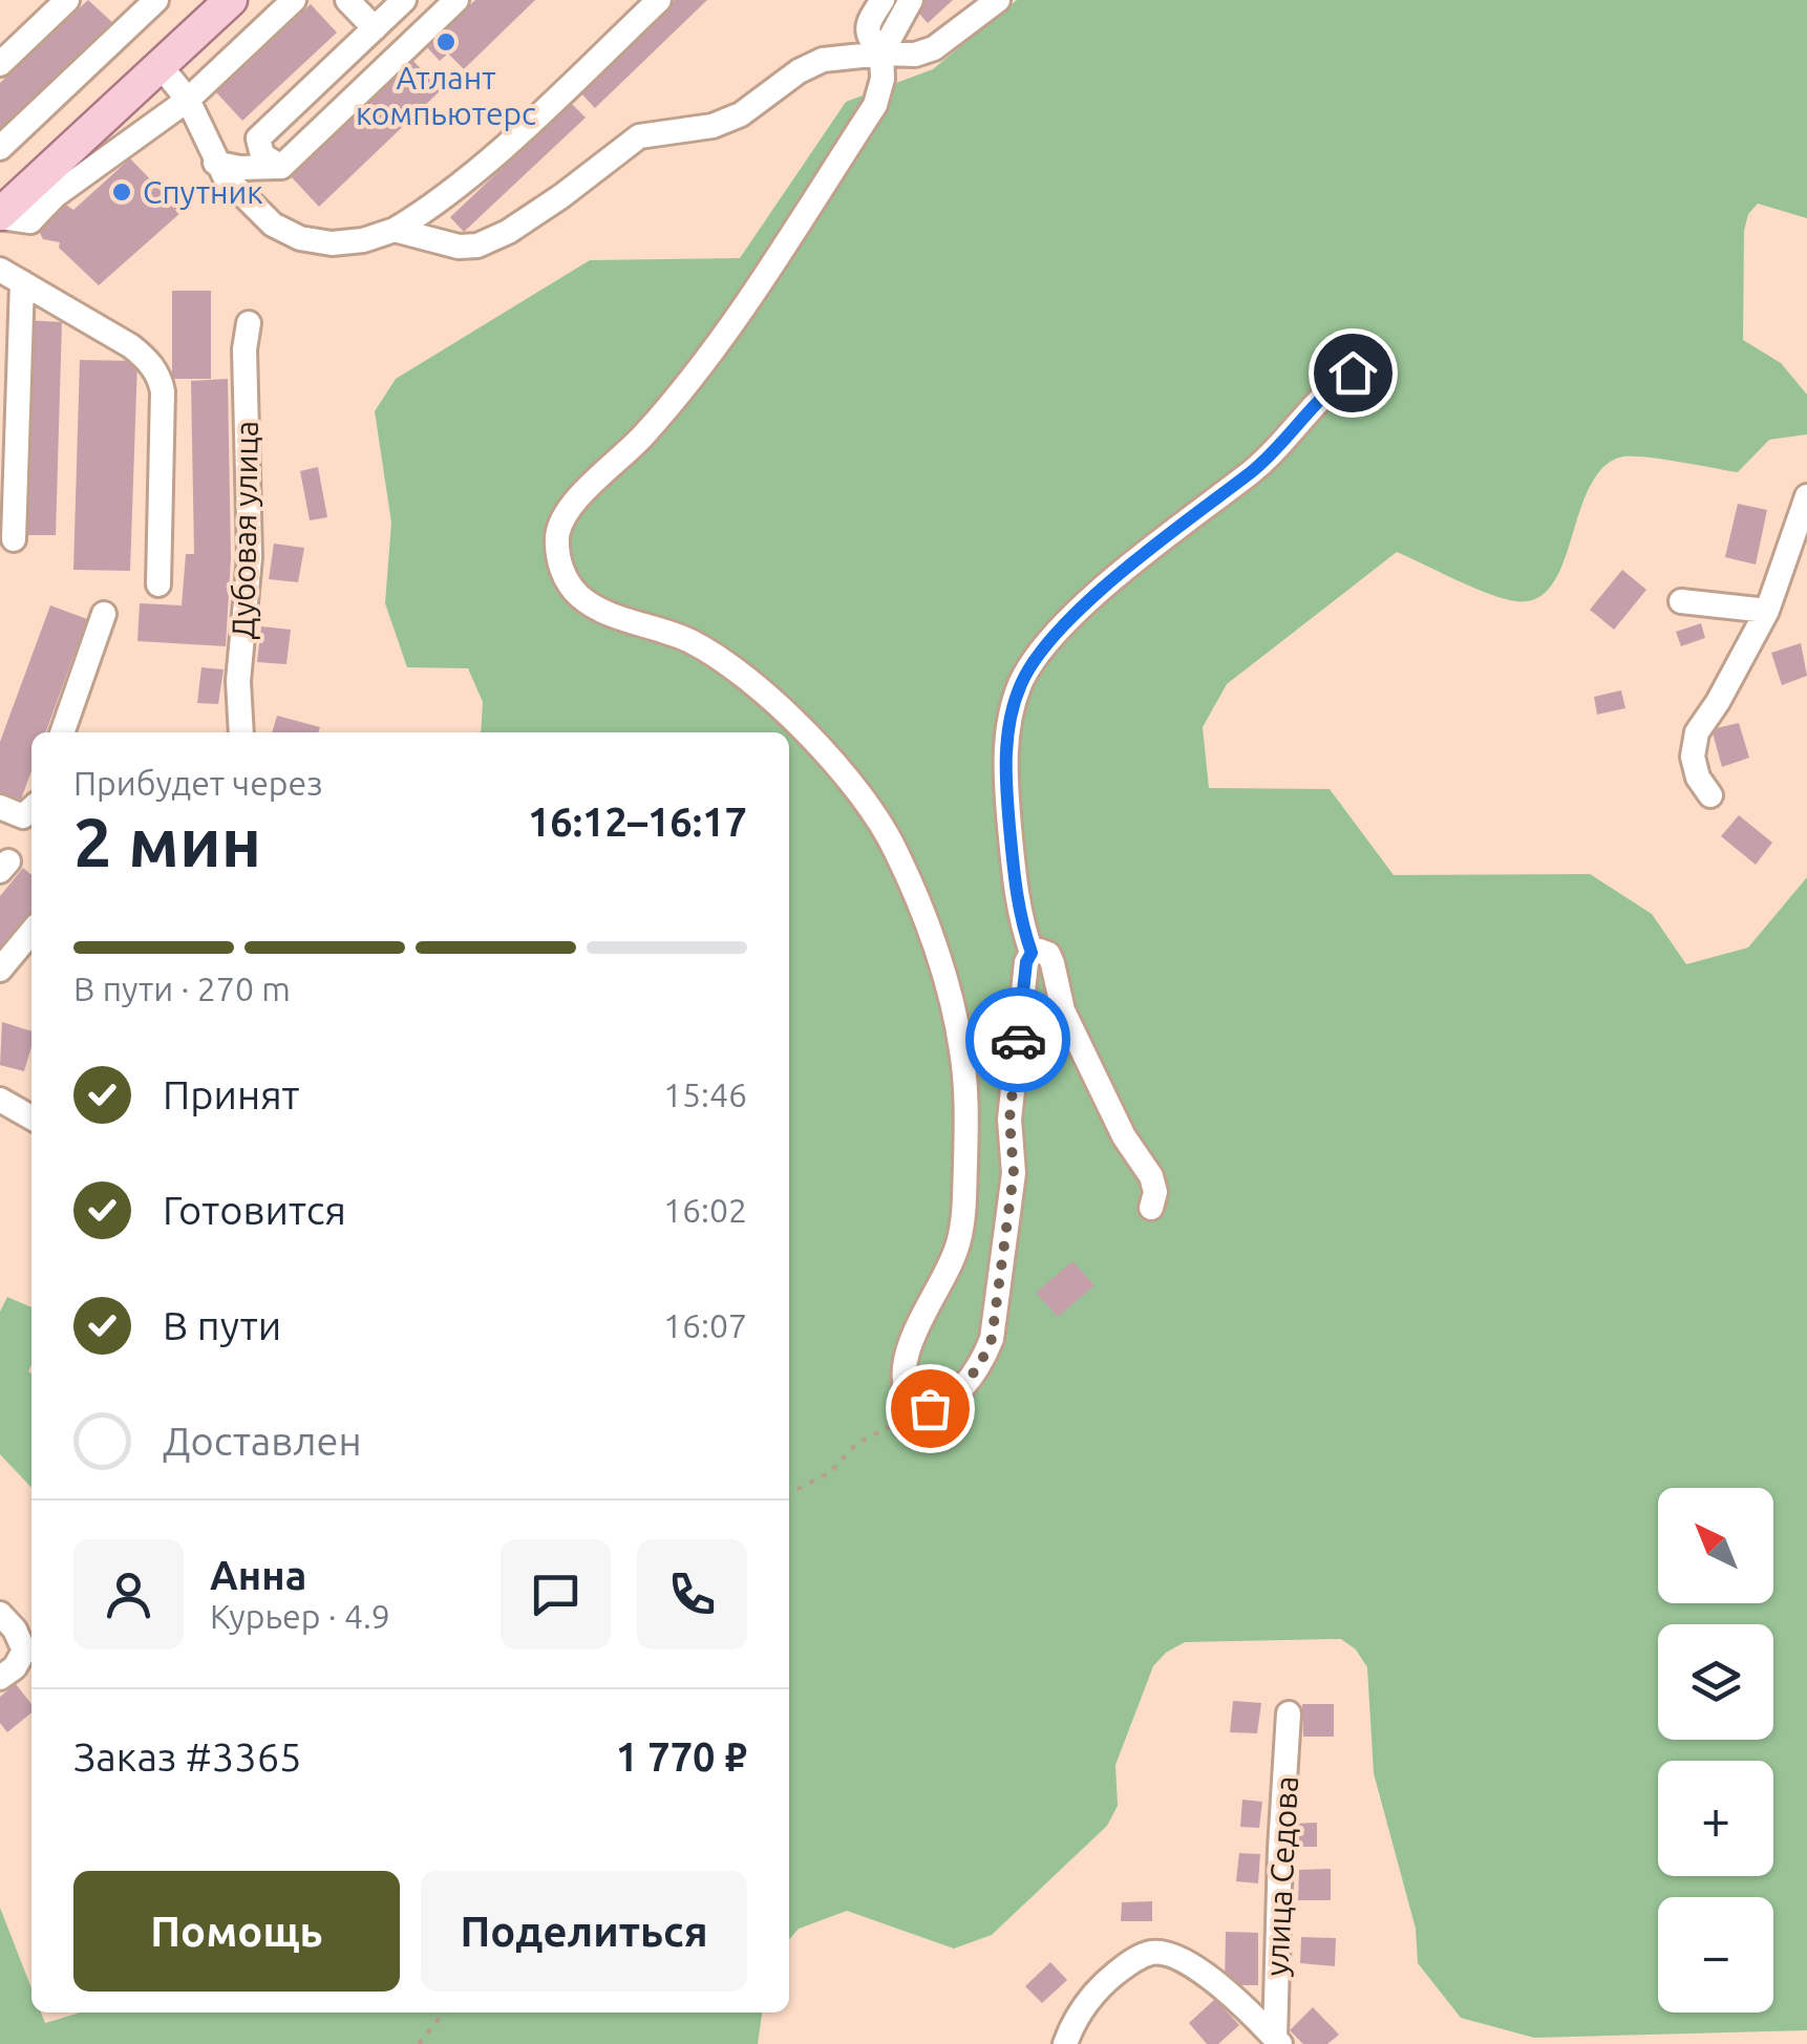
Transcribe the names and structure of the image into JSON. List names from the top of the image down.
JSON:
{
  "streets": {
    "street": ["Дубовая улица", "улица Седова"]
  },
  "places": ["Атлант компьютерс", "Спутник"],
  "north": "top left",
  "page": {
    "heading": ["2 мин", "Прибудет через", "16:12–16:17"],
    "panel": [
      "Анна",
      "Курьер · 4.9",
      "Заказ #3365",
      "1 770 ₽"
    ],
    "bar": "В пути · 270 m",
    "list": [
      ["Принят", "15:46"],
      ["Готовится", "16:02"],
      ["В пути", "16:07"],
      "Доставлен"
    ],
    "map_buttons": ["+", "−"],
    "buttons": ["Помощь", "Поделиться"]
  }
}
